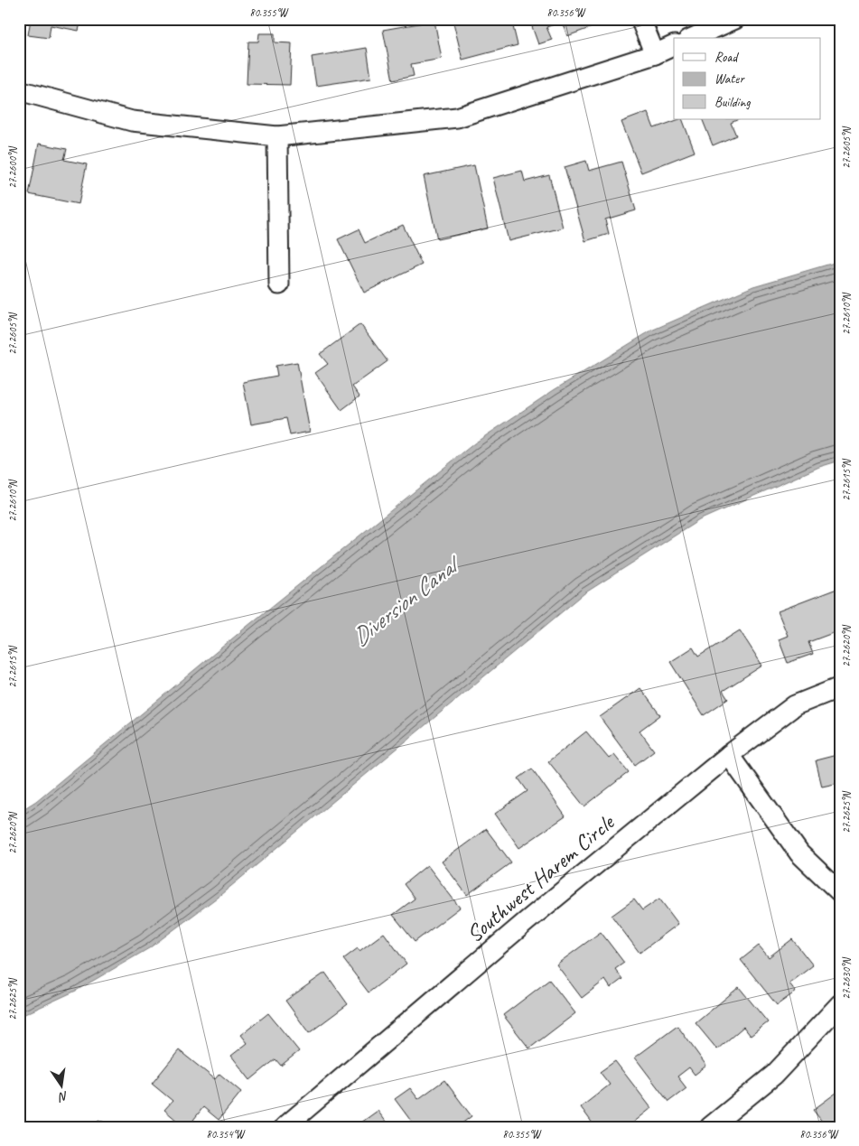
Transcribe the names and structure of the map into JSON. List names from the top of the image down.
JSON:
{
  "streets": {
    "street": ["Southwest Harem Circle"]
  },
  "water": ["Diversion Canal"],
  "legend": ["Road", "Water", "Building"],
  "north": "bottom",
  "coordinates": [
    "80.355°W",
    "80.356°W",
    "27.2605°N",
    "27.2600°N",
    "27.2610°N",
    "27.2615°N",
    "27.2620°N",
    "27.2625°N",
    "27.2630°N",
    "80.354°W"
  ]
}
